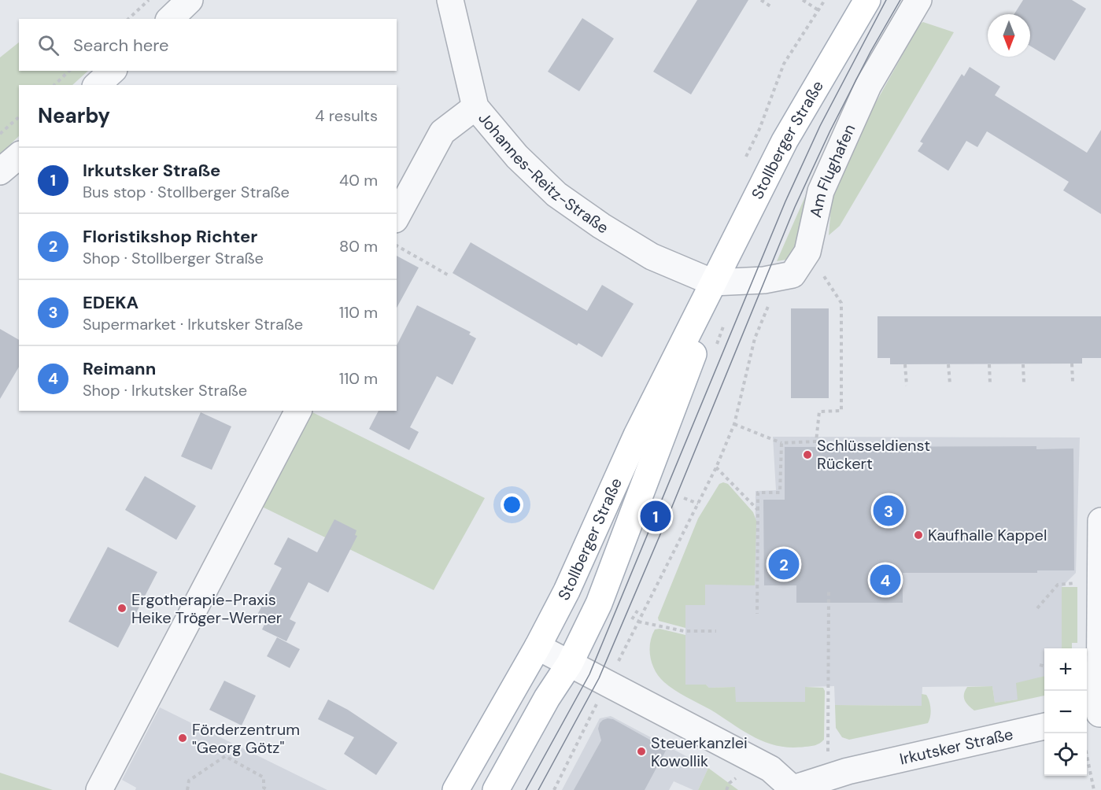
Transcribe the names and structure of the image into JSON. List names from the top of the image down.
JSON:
{
  "streets": {
    "main road": ["Stollberger Straße"],
    "street": ["Johannes-Reitz-Straße", "Am Flughafen", "Irkutsker Straße"]
  },
  "crossings": [
    ["Stollberger Straße", "Johannes-Reitz-Straße"],
    ["Stollberger Straße", "Am Flughafen"],
    ["Stollberger Straße", "Irkutsker Straße"],
    ["Johannes-Reitz-Straße", "Am Flughafen"]
  ],
  "places": [
    "Schlüsseldienst Rückert",
    "Kaufhalle Kappel",
    "Ergotherapie-Praxis Heike Tröger-Werner",
    "Förderzentrum \"Georg Götz\"",
    "Steuerkanzlei Kowollik"
  ],
  "north": "bottom",
  "page": {
    "search": "Search here",
    "heading": ["Nearby", "4 results"],
    "list": [
      {
        "mark": "1",
        "name": "Irkutsker Straße",
        "note": "Bus stop · Stollberger Straße",
        "value": "40 m"
      },
      {
        "mark": "2",
        "name": "Floristikshop Richter",
        "note": "Shop · Stollberger Straße",
        "value": "80 m"
      },
      {
        "mark": "3",
        "name": "EDEKA",
        "note": "Supermarket · Irkutsker Straße",
        "value": "110 m"
      },
      {
        "mark": "4",
        "name": "Reimann",
        "note": "Shop · Irkutsker Straße",
        "value": "110 m"
      }
    ],
    "pins": [
      "3",
      "1",
      "2",
      "4"
    ],
    "map_buttons": ["+", "−"]
  }
}
